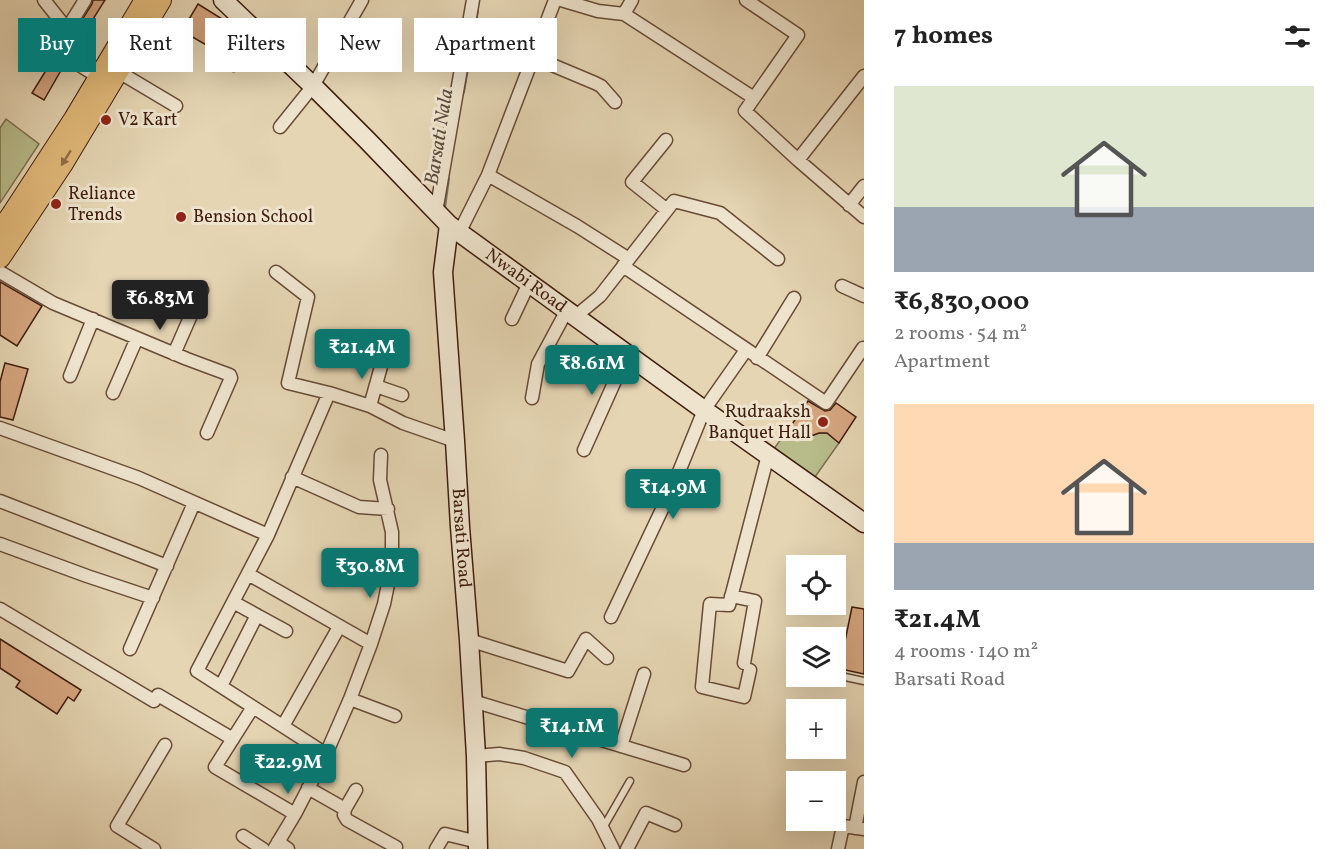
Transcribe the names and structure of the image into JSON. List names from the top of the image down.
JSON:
{
  "streets": {
    "street": ["Nwabi Road", "Barsati Road"]
  },
  "crossings": [
    ["Nwabi Road", "Barsati Road"]
  ],
  "water": ["Barsati Nala"],
  "places": [
    "V2 Kart",
    "Reliance Trends",
    "Bension School",
    "Rudraaksh Banquet Hall"
  ],
  "page": {
    "heading": "7 homes",
    "chip": [
      "Buy",
      "Rent",
      "Filters",
      "New",
      "Apartment"
    ],
    "list": [
      {
        "name": "₹6,830,000",
        "note": "2 rooms · 54 m² · Apartment"
      },
      {
        "name": "₹21.4M",
        "note": "4 rooms · 140 m² · Barsati Road"
      }
    ],
    "price": [
      "₹6.83M",
      "₹21.4M",
      "₹8.61M",
      "₹14.9M",
      "₹30.8M",
      "₹14.1M",
      "₹22.9M"
    ],
    "map_buttons": ["+", "−"]
  }
}
